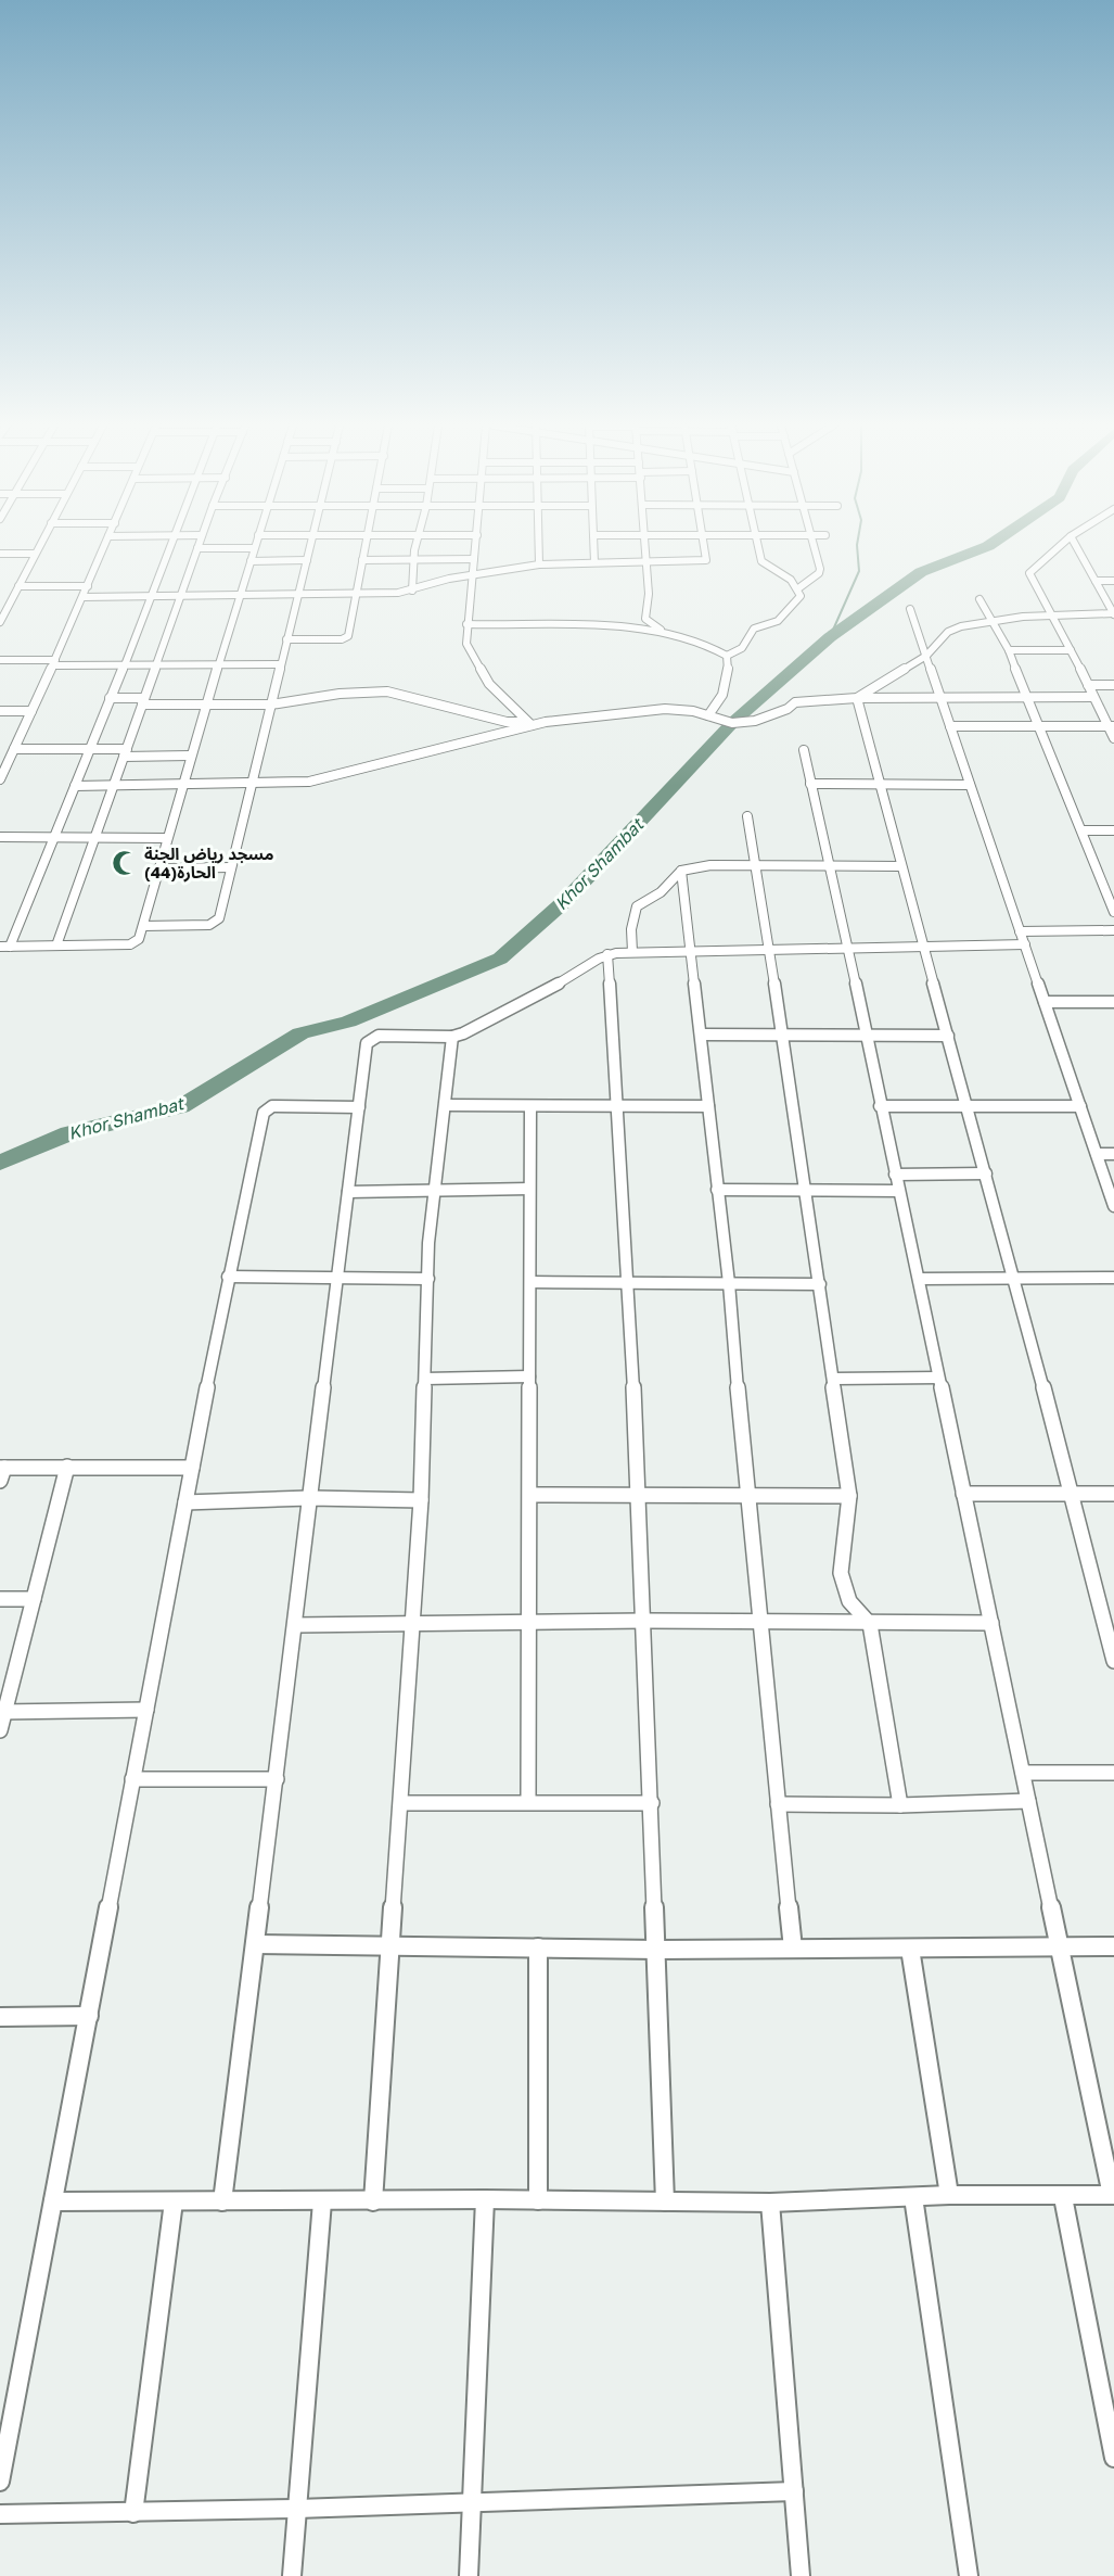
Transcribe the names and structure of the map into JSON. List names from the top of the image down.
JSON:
{
  "water": ["Khor Shambat"],
  "places": {
    "mosque": ["مسجد رياض الجنة الحارة(44)"]
  }
}
